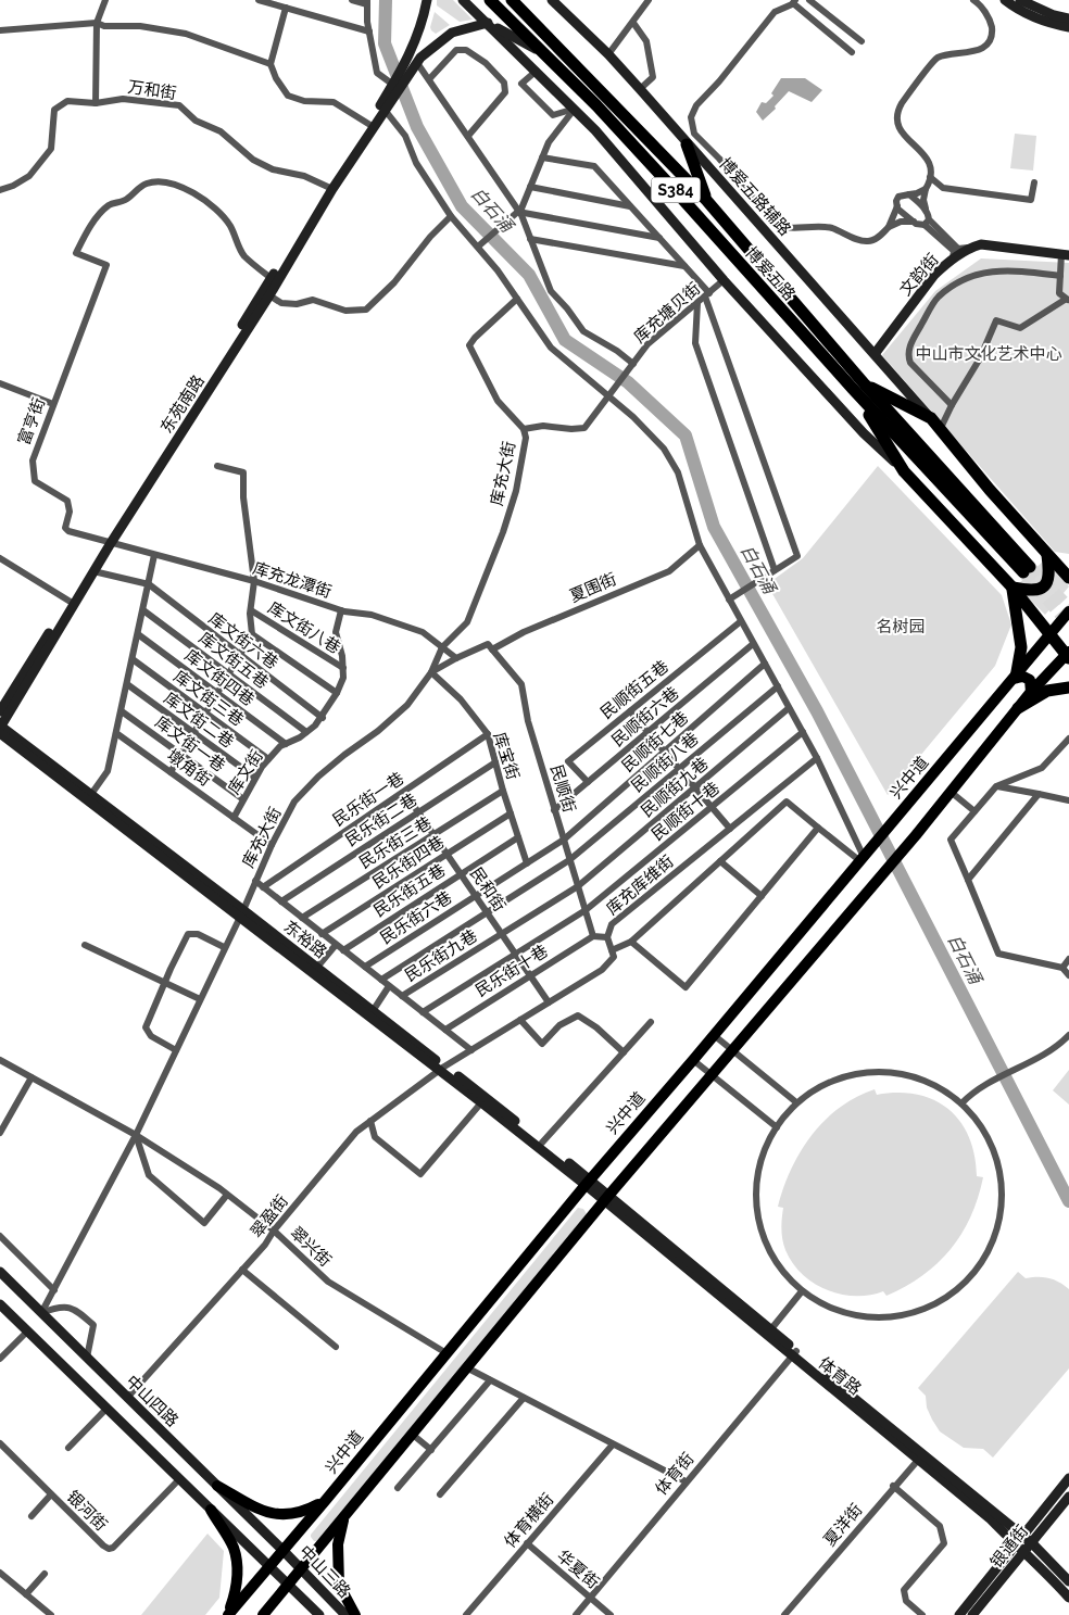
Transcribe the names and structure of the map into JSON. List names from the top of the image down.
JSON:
{
  "streets": {
    "highway": ["S384", "博爱五路"],
    "main road": ["兴中道"],
    "street": [
      "万和街",
      "博爱五路辅路",
      "文韵街",
      "库充塘贝街",
      "东苑南路",
      "富亨街",
      "库充大街",
      "库充龙潭街",
      "夏围街",
      "库文街八巷",
      "库文街六巷",
      "库文街五巷",
      "库文街四巷",
      "民顺街五巷",
      "库文街三巷",
      "民顺街六巷",
      "库文街二巷",
      "民顺街七巷",
      "库文街一巷",
      "库宝街",
      "民顺街八巷",
      "墩角街",
      "库文街",
      "民顺街九巷",
      "民顺街",
      "民乐街一巷",
      "民顺街十巷",
      "民乐街二巷",
      "民乐街三巷",
      "民乐街四巷",
      "库充库维街",
      "民和街",
      "民乐街五巷",
      "民乐街六巷",
      "东裕路",
      "民乐街九巷",
      "民乐街十巷",
      "翠盈街",
      "翠兴街",
      "体育路",
      "中山四路",
      "体育街",
      "银河街",
      "体育横街",
      "夏洋街",
      "银通街",
      "华夏街",
      "中山三路"
    ]
  },
  "crossings": [
    ["万和街", "东苑南路"],
    ["博爱五路辅路", "文韵街"],
    ["库充塘贝街", "库充大街"],
    ["东苑南路", "富亨街"],
    ["东苑南路", "库充龙潭街"],
    ["东苑南路", "东裕路"],
    ["富亨街", "库充龙潭街"],
    ["库充大街", "库充龙潭街"],
    ["库充大街", "夏围街"],
    ["库充大街", "库宝街"],
    ["库充大街", "墩角街"],
    ["库充大街", "民顺街"],
    ["库充大街", "东裕路"],
    ["库充龙潭街", "库文街"],
    ["夏围街", "民顺街"],
    ["库文街八巷", "库文街"],
    ["库文街六巷", "库文街"],
    ["库文街五巷", "库文街"],
    ["库文街四巷", "库文街"],
    ["民顺街五巷", "民顺街六巷"],
    ["库文街三巷", "库文街"],
    ["民顺街六巷", "民顺街"],
    ["库文街二巷", "库文街"],
    ["民顺街七巷", "民顺街"],
    ["民顺街七巷", "民乐街六巷"],
    ["库文街一巷", "库文街"],
    ["库宝街", "民乐街一巷"],
    ["库宝街", "民乐街二巷"],
    ["库宝街", "民乐街三巷"],
    ["库宝街", "民乐街四巷"],
    ["库宝街", "民乐街五巷"],
    ["库宝街", "民乐街六巷"],
    ["民顺街八巷", "民顺街"],
    ["民顺街八巷", "民和街"],
    ["墩角街", "库文街"],
    ["兴中道", "东裕路"],
    ["兴中道", "翠兴街"],
    ["兴中道", "体育路"],
    ["兴中道", "中山四路"],
    ["兴中道", "中山三路"],
    ["民顺街九巷", "民顺街"],
    ["民顺街九巷", "民乐街九巷"],
    ["民顺街", "民顺街十巷"],
    ["民顺街", "民乐街六巷"],
    ["民顺街", "民乐街九巷"],
    ["民顺街", "民乐街十巷"],
    ["民乐街一巷", "民和街"],
    ["民顺街十巷", "民和街"],
    ["民乐街二巷", "民和街"],
    ["民乐街三巷", "民和街"],
    ["民乐街四巷", "民和街"],
    ["民和街", "民乐街五巷"],
    ["民和街", "民乐街六巷"],
    ["民和街", "民乐街九巷"],
    ["民和街", "民乐街十巷"],
    ["东裕路", "翠盈街"],
    ["东裕路", "体育路"],
    ["翠盈街", "翠兴街"],
    ["翠盈街", "中山四路"],
    ["体育路", "体育街"],
    ["体育路", "夏洋街"],
    ["体育路", "银通街"],
    ["中山四路", "中山三路"],
    ["体育街", "华夏街"],
    ["体育横街", "华夏街"]
  ],
  "water": ["白石涌"],
  "parks": ["中山市文化艺术中心", "名树园"]
}
